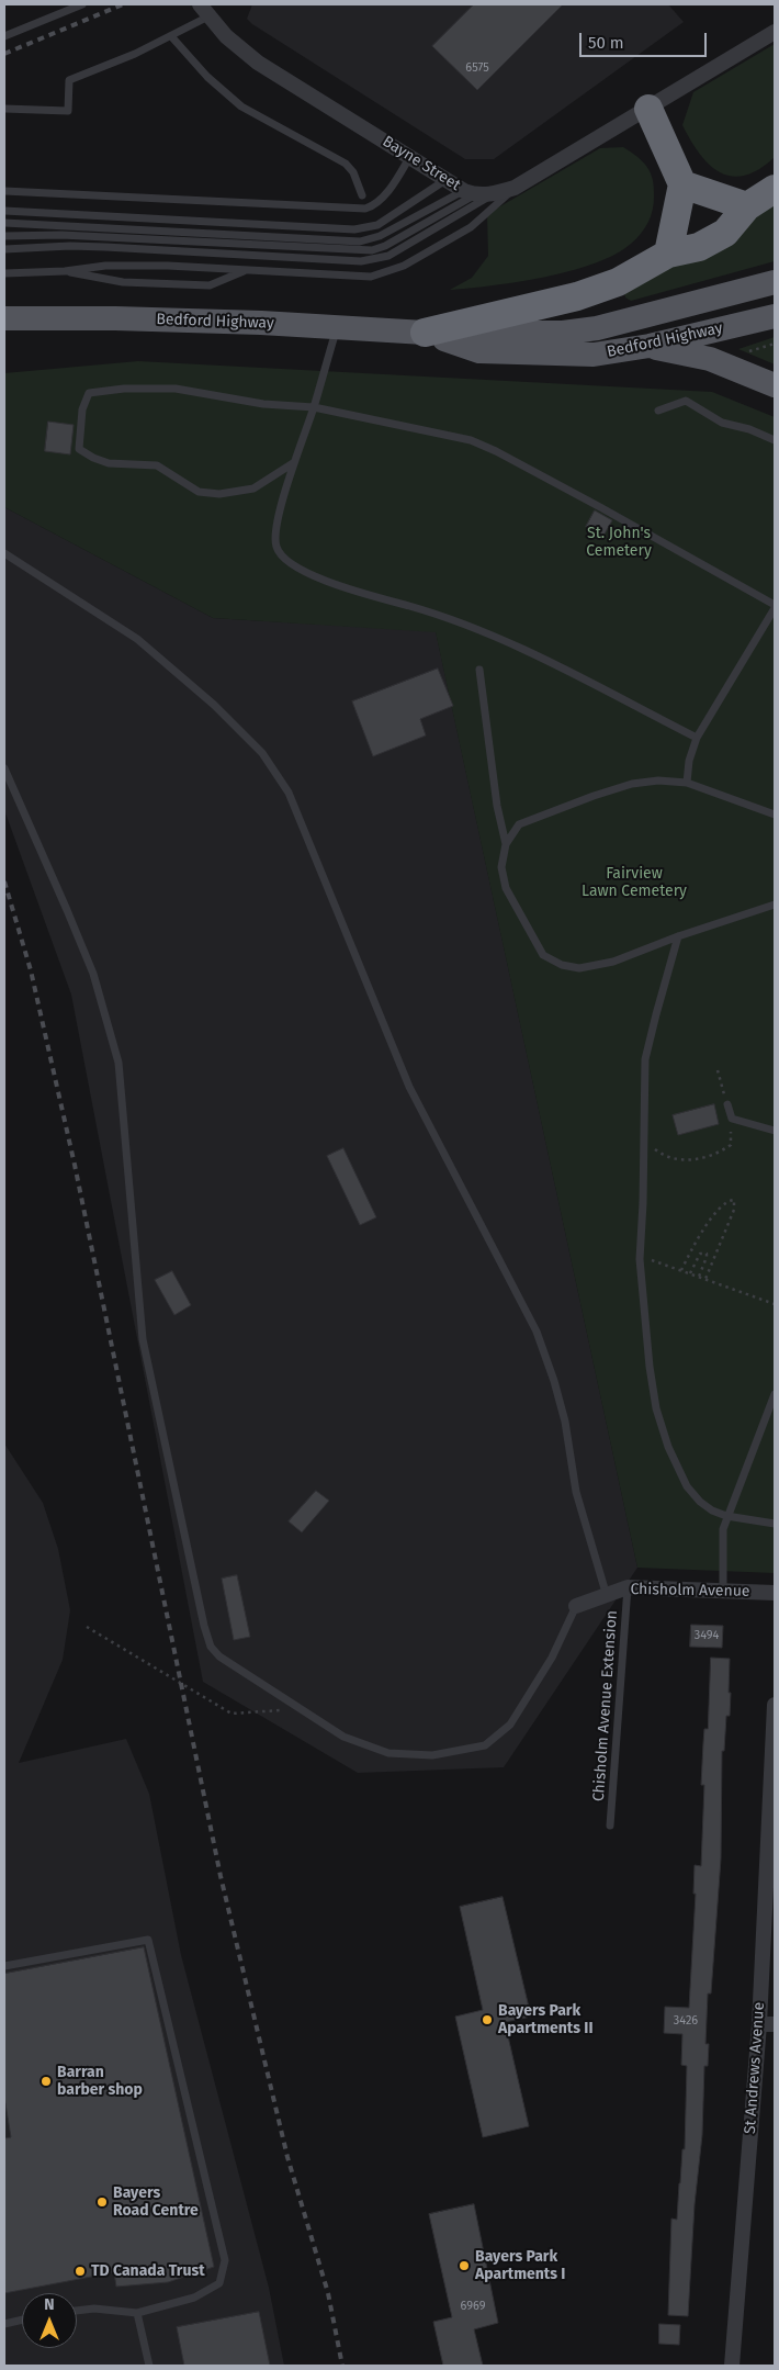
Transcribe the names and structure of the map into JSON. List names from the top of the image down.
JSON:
{
  "streets": {
    "main road": ["Bedford Highway"],
    "street": ["Bayne Street", "Chisholm Avenue", "St Andrews Avenue"],
    "lane": ["Chisholm Avenue Extension"]
  },
  "crossings": [
    ["Chisholm Avenue", "Chisholm Avenue Extension"]
  ],
  "parks": ["St. John's Cemetery", "Fairview Lawn Cemetery"],
  "places": [
    "Bayers Park Apartments II",
    "Barran barber shop",
    "Bayers Road Centre",
    "Bayers Park Apartments I",
    "TD Canada Trust"
  ],
  "house_numbers": [
    "6575",
    "3494",
    "3426",
    "6969"
  ],
  "scale_bar": "50 m",
  "north": "top"
}
